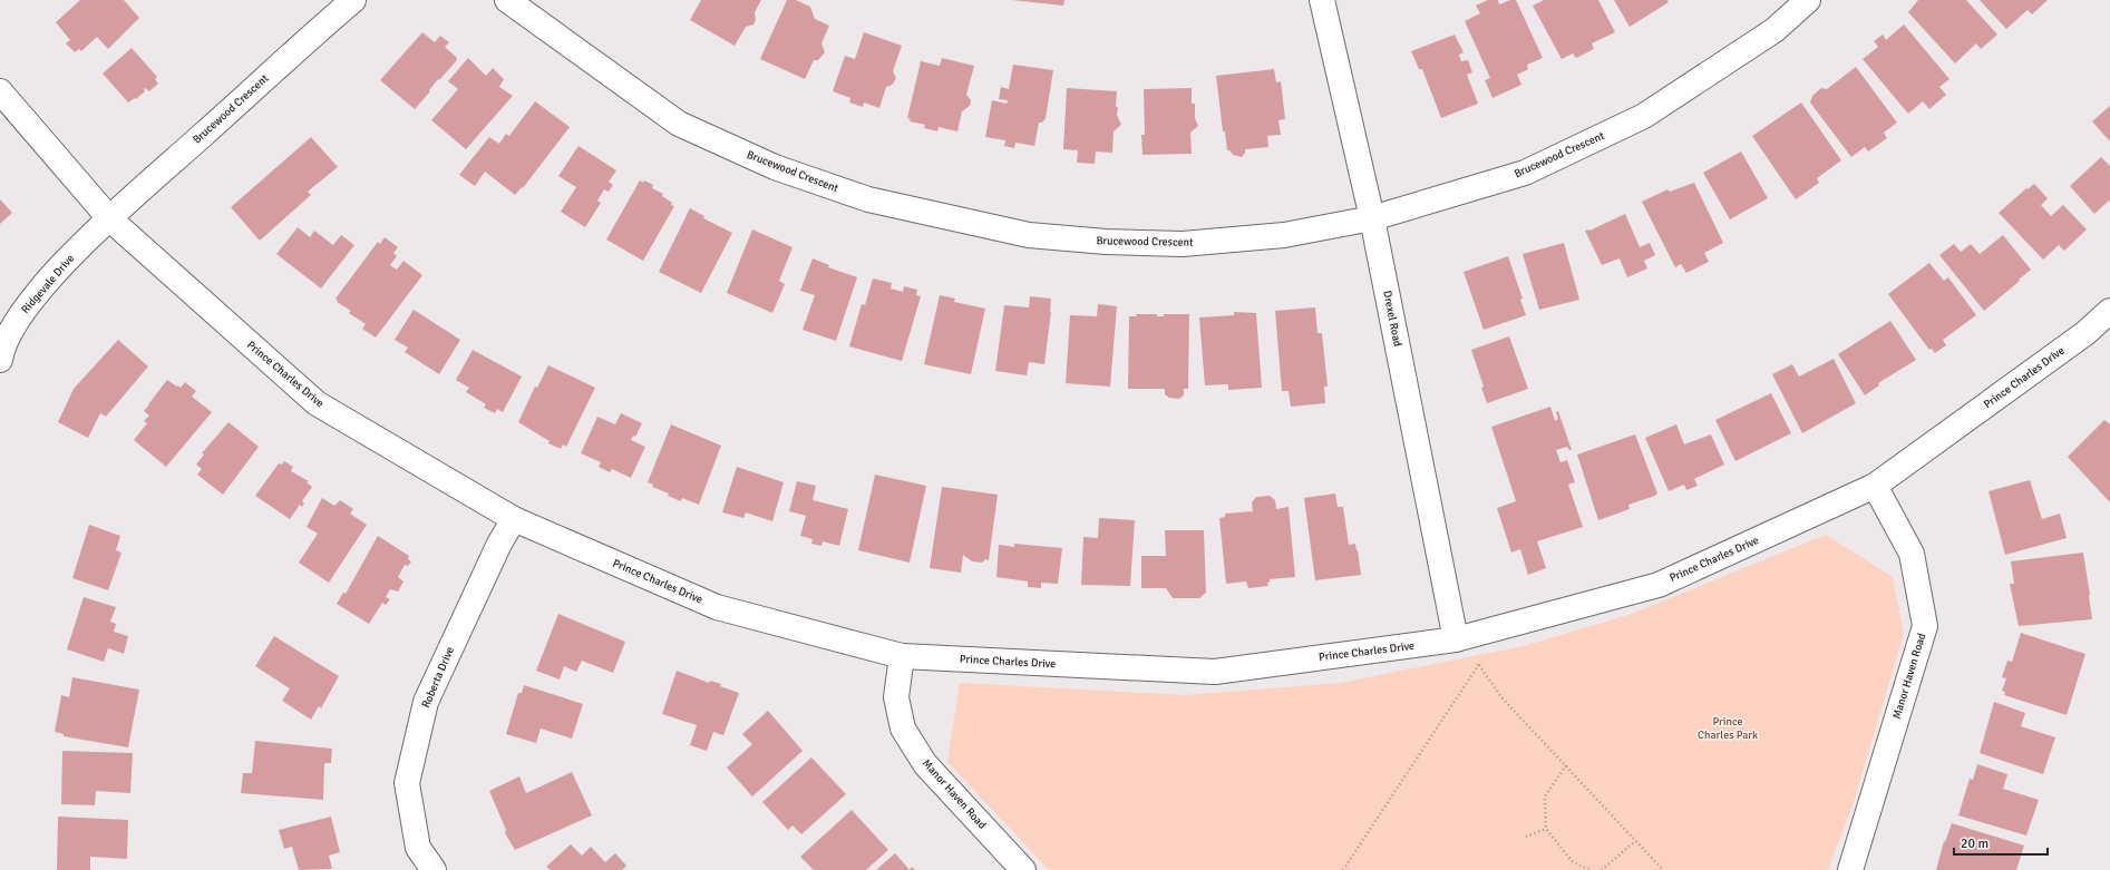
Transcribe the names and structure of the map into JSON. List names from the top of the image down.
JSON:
{
  "streets": {
    "street": [
      "Brucewood Crescent",
      "Ridgevale Drive",
      "Drexel Road",
      "Prince Charles Drive",
      "Manor Haven Road",
      "Roberta Drive"
    ]
  },
  "crossings": [
    ["Brucewood Crescent", "Ridgevale Drive"],
    ["Brucewood Crescent", "Drexel Road"],
    ["Brucewood Crescent", "Prince Charles Drive"],
    ["Ridgevale Drive", "Prince Charles Drive"],
    ["Drexel Road", "Prince Charles Drive"],
    ["Prince Charles Drive", "Manor Haven Road"],
    ["Prince Charles Drive", "Roberta Drive"]
  ],
  "parks": ["Prince Charles Park"],
  "scale_bar": "20 m"
}
